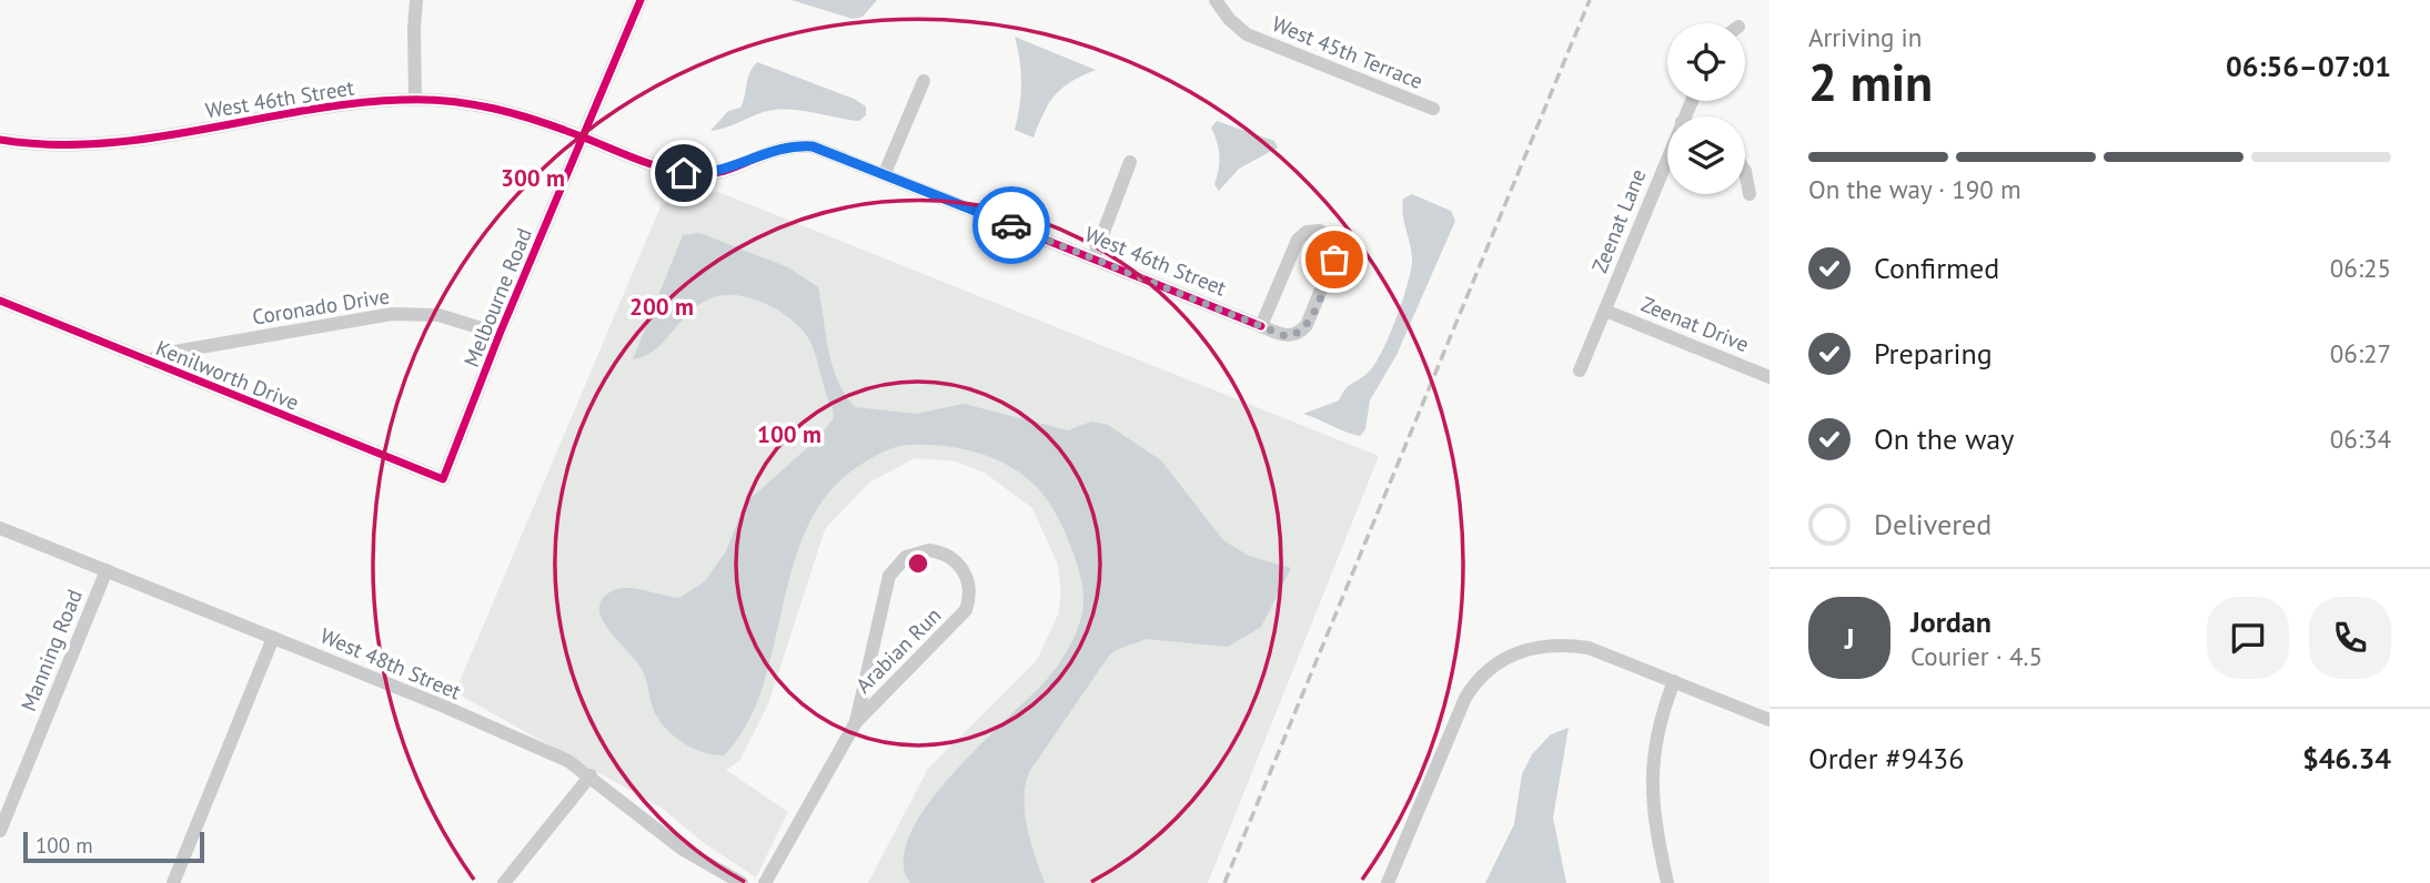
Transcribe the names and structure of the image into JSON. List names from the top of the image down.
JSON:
{
  "streets": {
    "street": [
      "West 45th Terrace",
      "West 46th Street",
      "Zeenat Lane",
      "Melbourne Road",
      "Coronado Drive",
      "Zeenat Drive",
      "Kenilworth Drive",
      "Manning Road",
      "Arabian Run",
      "West 48th Street"
    ]
  },
  "crossings": [
    ["West 46th Street", "Melbourne Road"],
    ["Zeenat Lane", "Zeenat Drive"],
    ["Melbourne Road", "Coronado Drive"],
    ["Melbourne Road", "Kenilworth Drive"],
    ["Coronado Drive", "Kenilworth Drive"],
    ["Manning Road", "West 48th Street"]
  ],
  "scale_bar": "100 m",
  "page": {
    "heading": ["2 min", "Arriving in", "06:56–07:01"],
    "panel": [
      "Jordan",
      "Courier · 4.5",
      "Order #9436",
      "$46.34"
    ],
    "bar": "On the way · 190 m",
    "list": [
      ["Confirmed", "06:25"],
      ["Preparing", "06:27"],
      ["On the way", "06:34"],
      "Delivered"
    ],
    "round": "J",
    "scale": "100 m"
  },
  "rings": ["300 m", "200 m", "100 m"]
}
